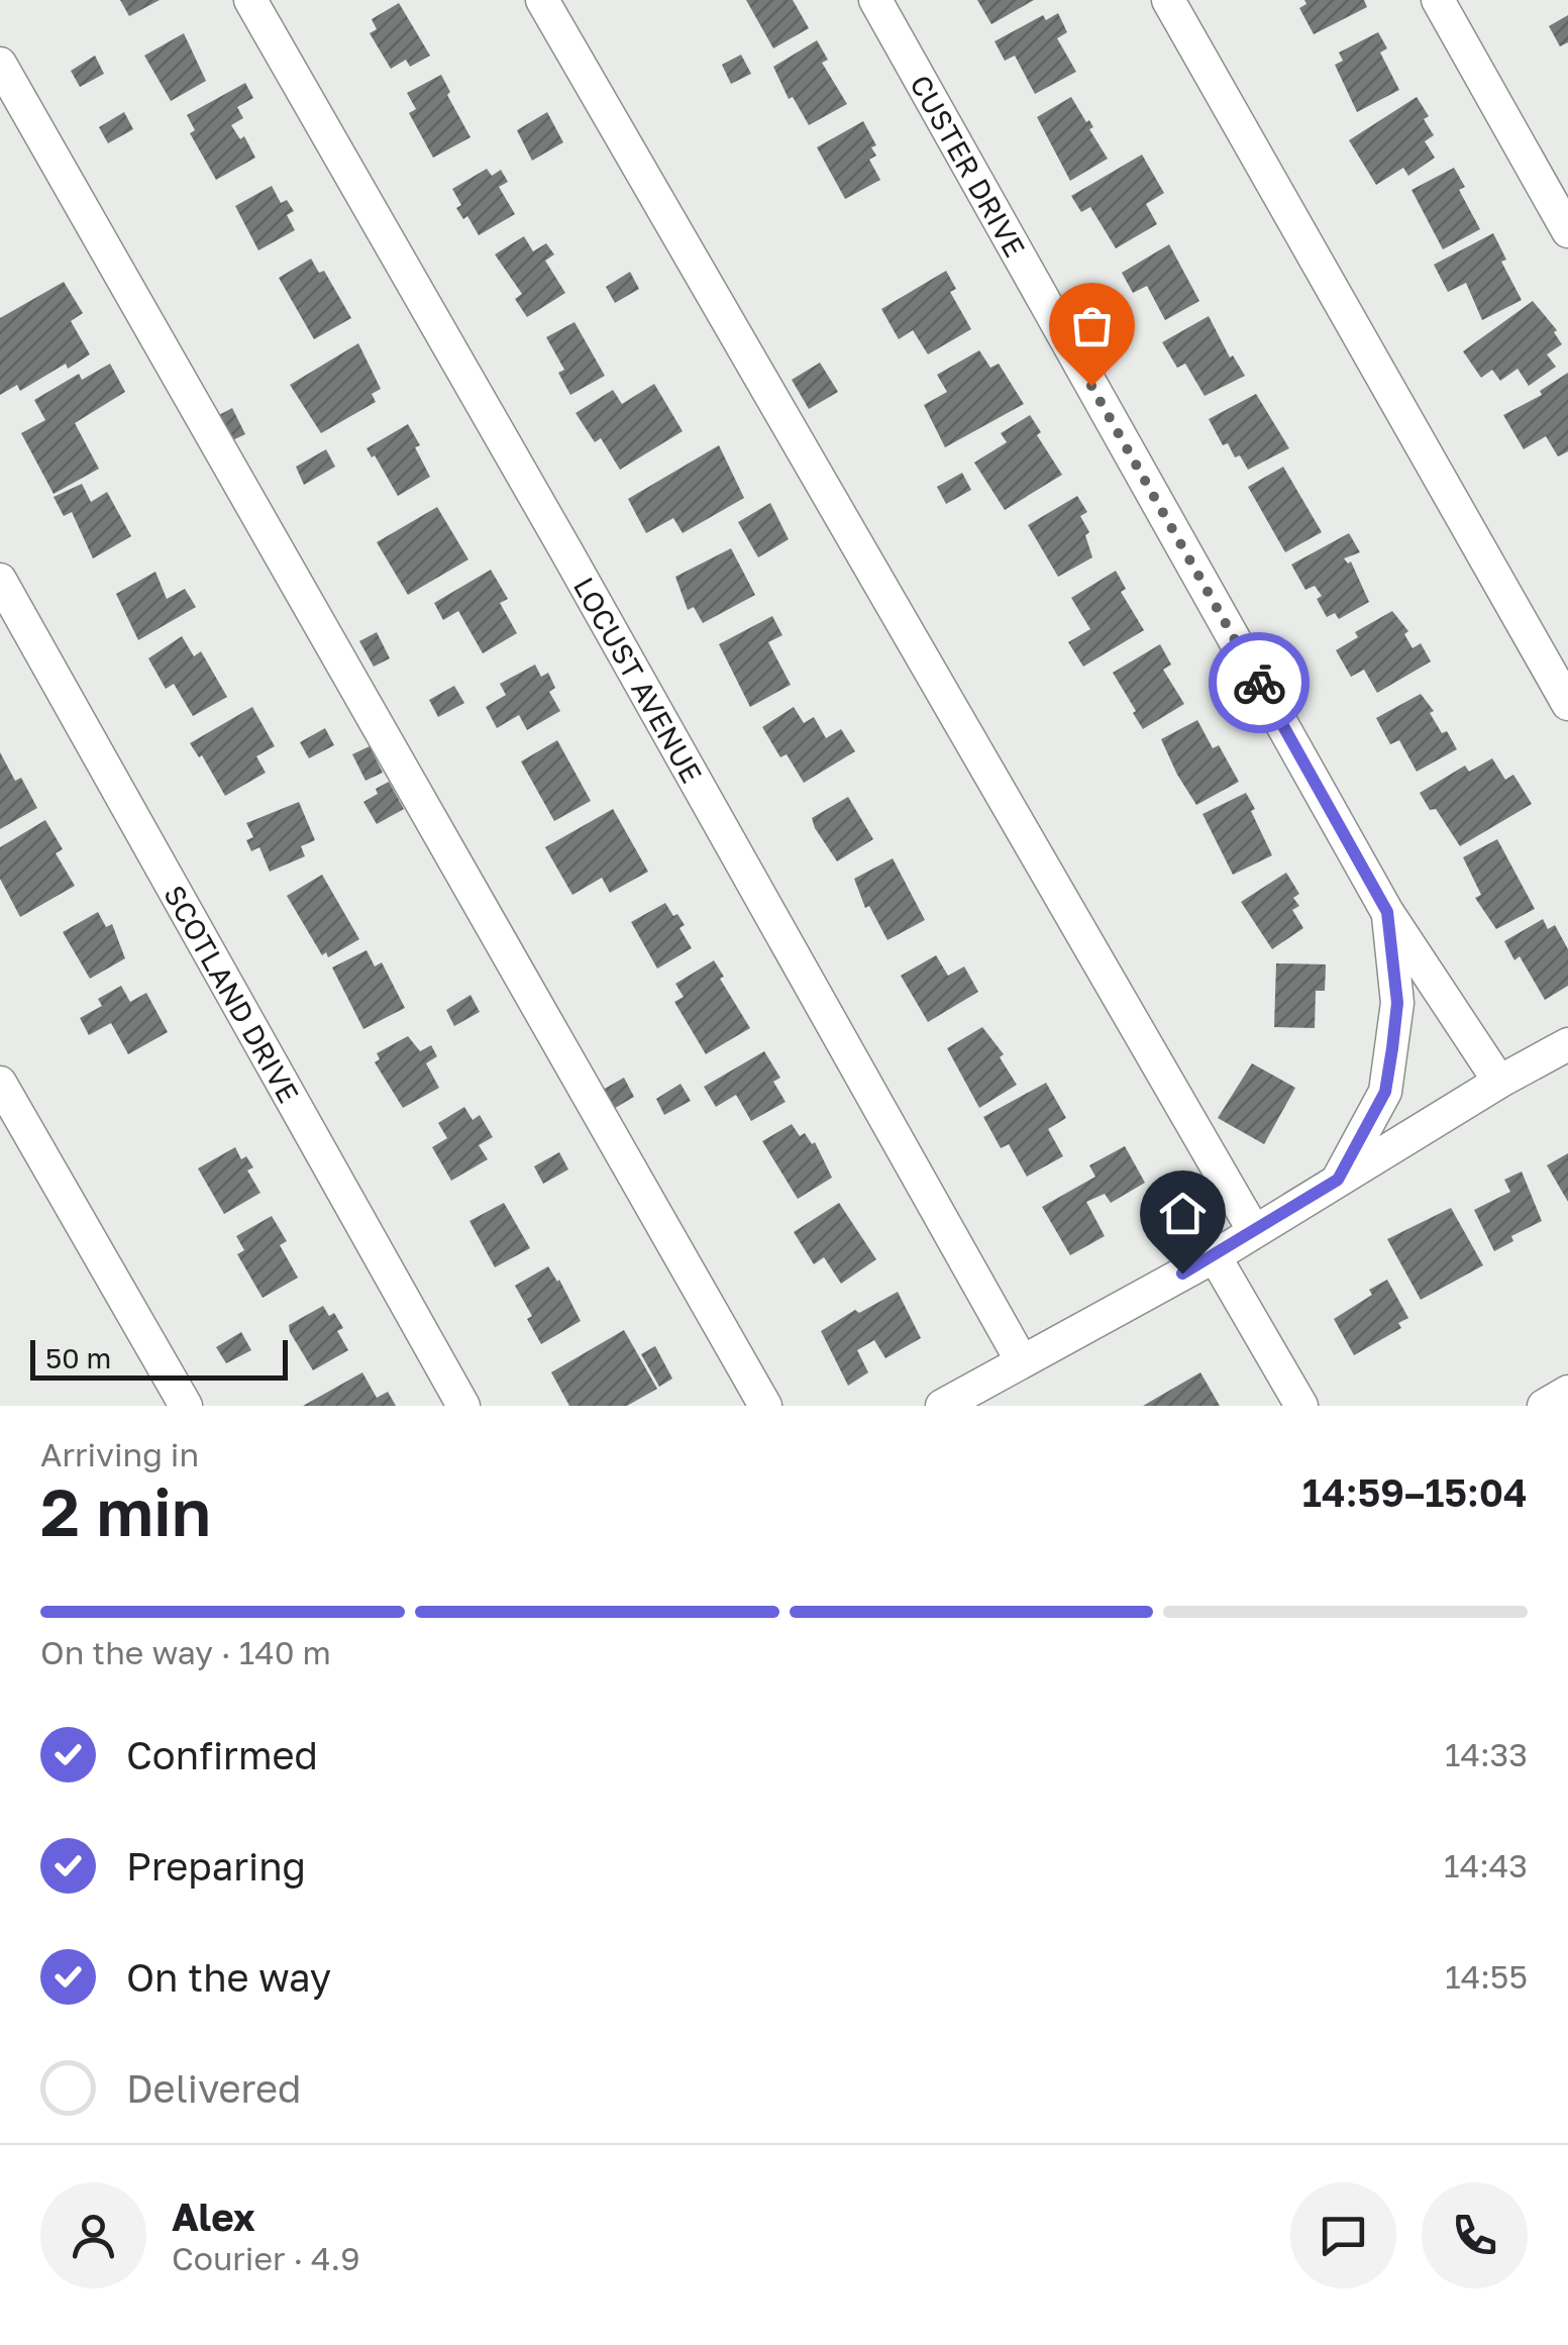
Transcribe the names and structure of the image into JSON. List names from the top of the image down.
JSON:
{
  "streets": {
    "street": ["CUSTER DRIVE", "LOCUST AVENUE", "SCOTLAND DRIVE"]
  },
  "scale_bar": "50 m",
  "page": {
    "scale": "50 m",
    "heading": ["2 min", "Arriving in", "14:59–15:04"],
    "panel": ["Alex", "Courier · 4.9"],
    "bar": "On the way · 140 m",
    "list": [
      ["Confirmed", "14:33"],
      ["Preparing", "14:43"],
      ["On the way", "14:55"],
      "Delivered"
    ]
  }
}
